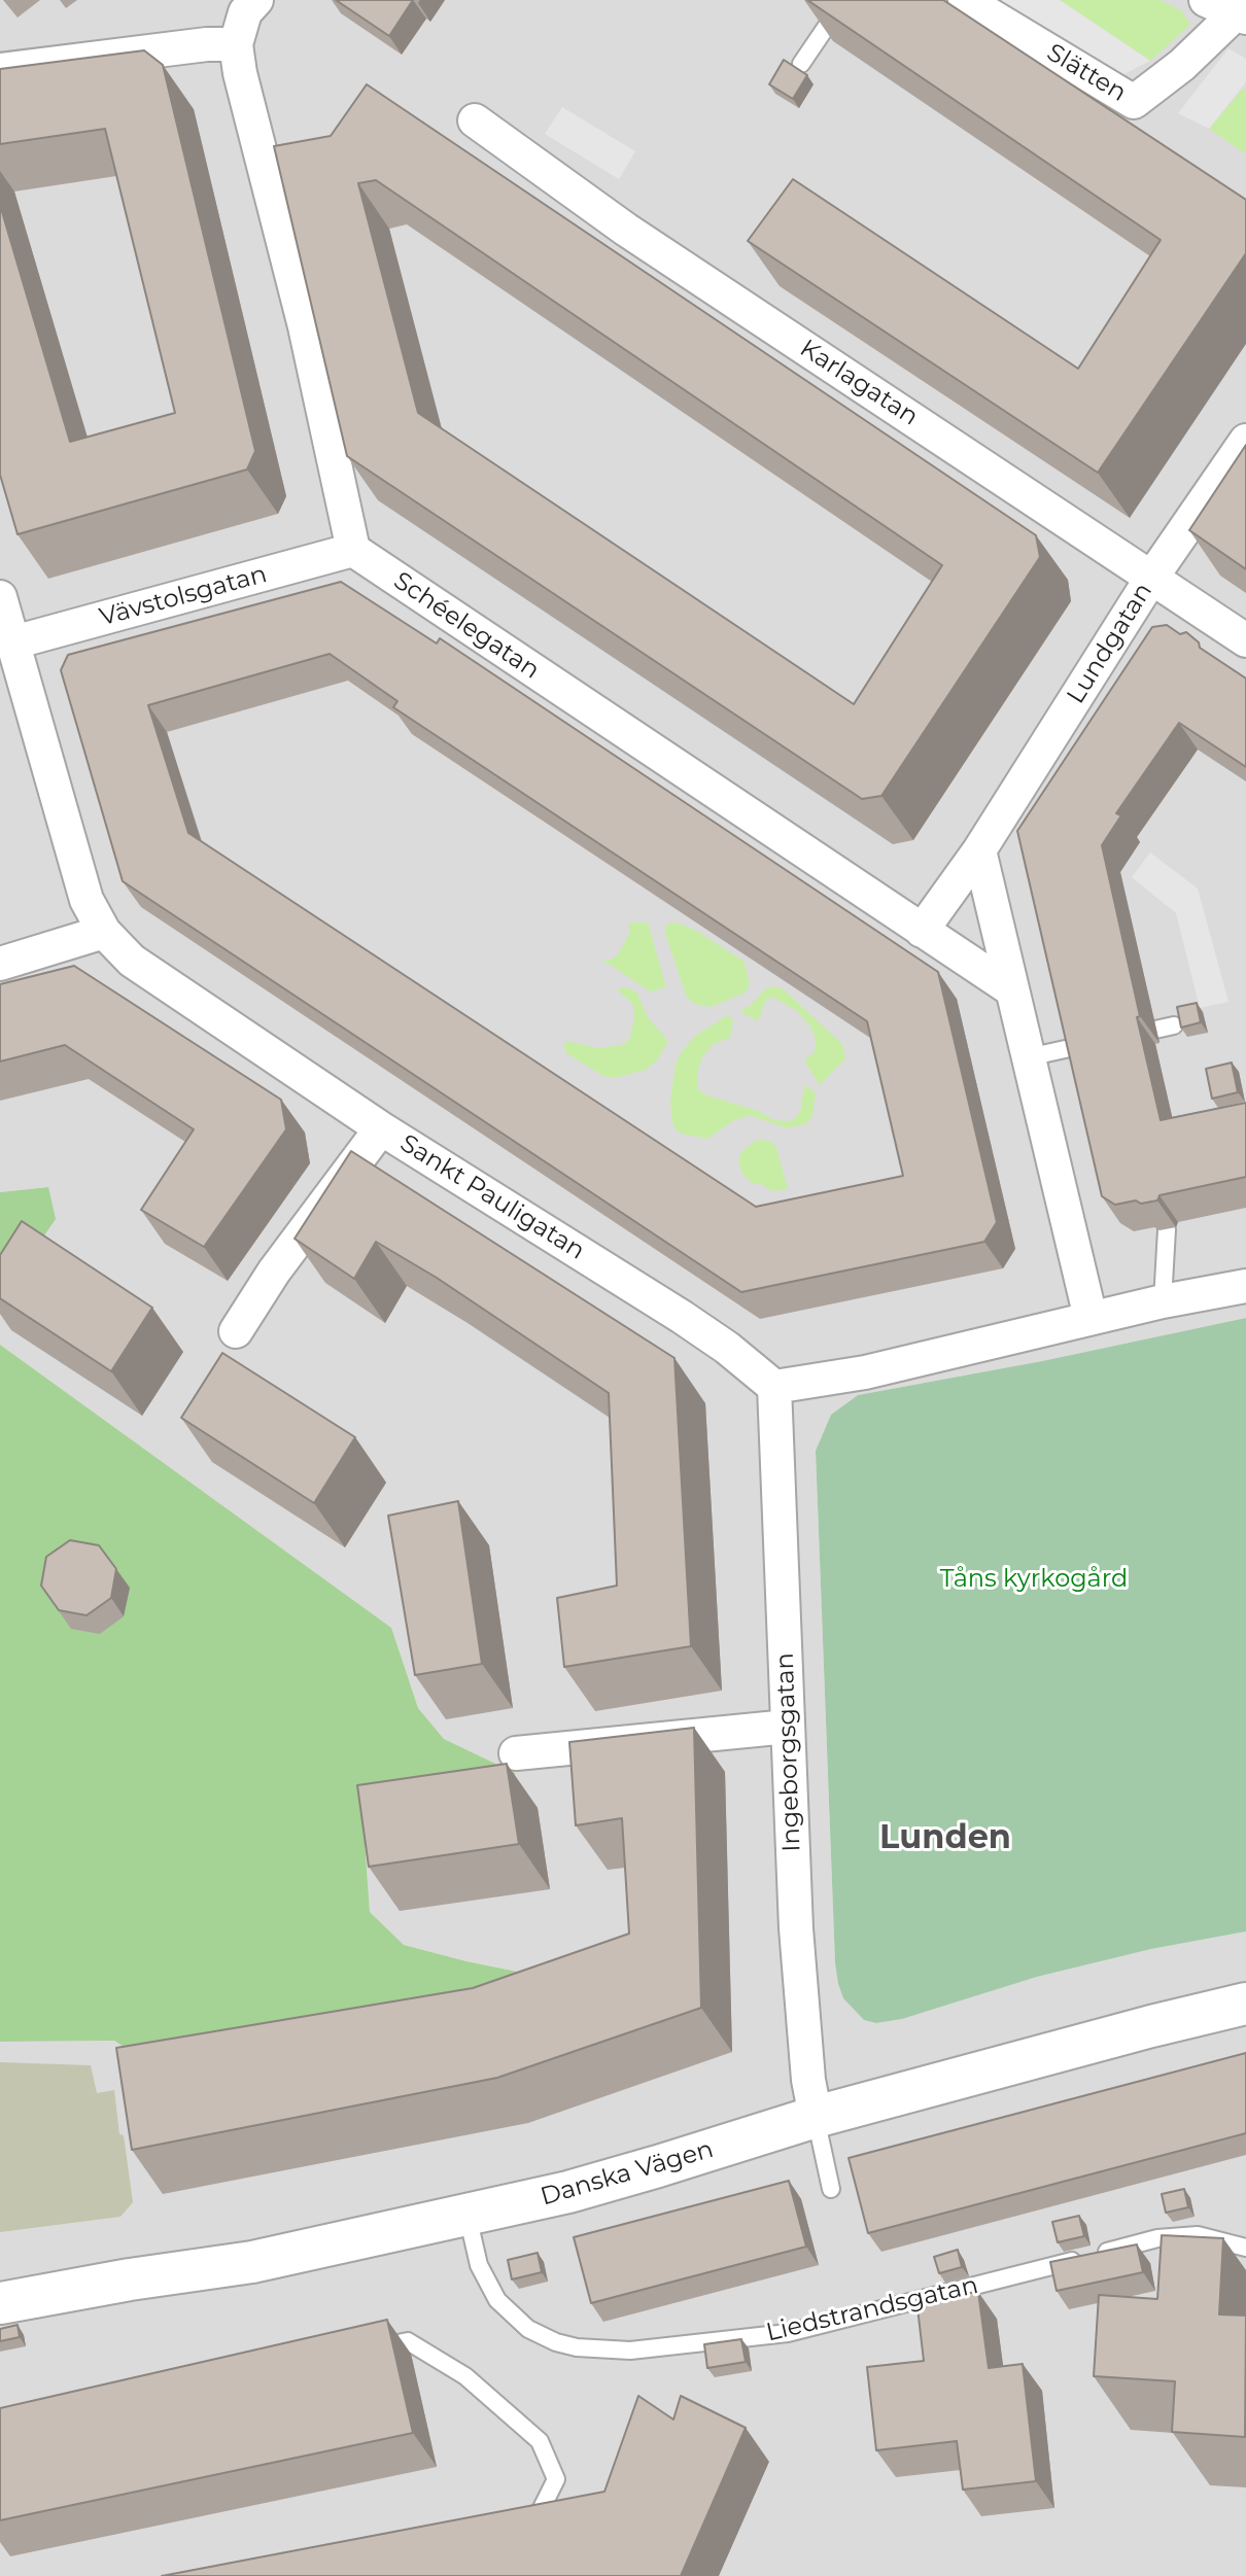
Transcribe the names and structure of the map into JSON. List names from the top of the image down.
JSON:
{
  "streets": {
    "street": [
      "Slätten",
      "Karlagatan",
      "Vävstolsgatan",
      "Schéelegatan",
      "Lundgatan",
      "Sankt Pauligatan",
      "Ingeborgsgatan",
      "Danska Vägen"
    ],
    "lane": ["Liedstrandsgatan"]
  },
  "crossings": [
    ["Karlagatan", "Lundgatan"],
    ["Vävstolsgatan", "Schéelegatan"],
    ["Vävstolsgatan", "Sankt Pauligatan"],
    ["Schéelegatan", "Lundgatan"],
    ["Sankt Pauligatan", "Ingeborgsgatan"],
    ["Ingeborgsgatan", "Danska Vägen"],
    ["Danska Vägen", "Liedstrandsgatan"]
  ],
  "districts": ["Lunden"],
  "parks": ["Tåns kyrkogård"]
}
